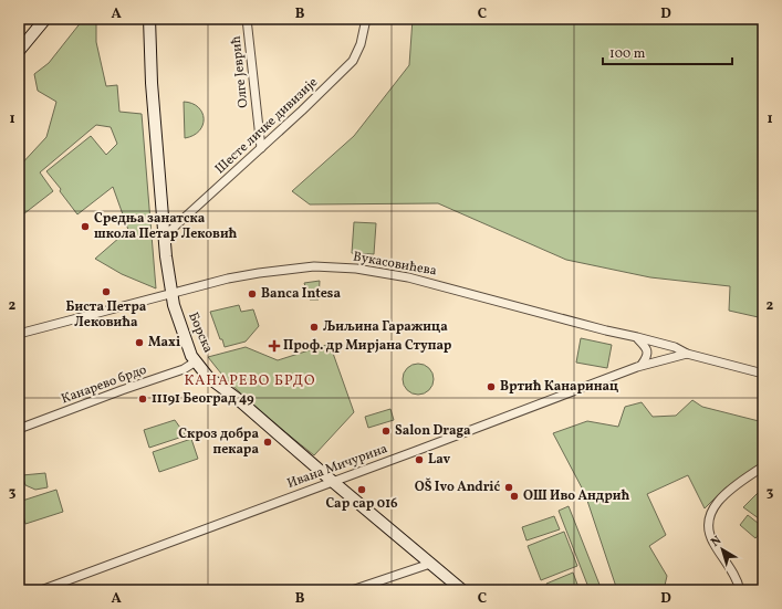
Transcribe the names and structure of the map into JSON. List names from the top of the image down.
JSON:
{
  "streets": {
    "main road": ["Борска"],
    "street": [
      "Олге Јеврић",
      "Шесте личке дивизије",
      "Вукасовићева",
      "Канарево брдо",
      "Ивана Мичурина"
    ]
  },
  "crossings": [
    ["Олге Јеврић", "Шесте личке дивизије"],
    ["Шесте личке дивизије", "Борска"],
    ["Вукасовићева", "Борска"],
    ["Вукасовићева", "Ивана Мичурина"],
    ["Борска", "Канарево брдо"],
    ["Борска", "Ивана Мичурина"]
  ],
  "districts": ["КАНАРЕВО БРДО"],
  "places": {
    "other": [
      "Средња занатска школа Петар Лековић",
      "Биста Петра Лековића",
      "Banca Intesa",
      "Љиљина Гаражица",
      "Maxi",
      "Вртић Канаринац",
      "11191 Београд 49",
      "Salon Draga",
      "Скроз добра пекара",
      "Lav",
      "OŠ Ivo Andrić",
      "Cap cap 016",
      "ОШ Иво Андрић"
    ],
    "health": ["Проф. др Мирјана Ступар"]
  },
  "scale_bar": "100 m",
  "north": "top left",
  "grid": {
    "columns": [
      "A",
      "B",
      "C",
      "D"
    ],
    "rows": ["1", "2", "3"]
  }
}
